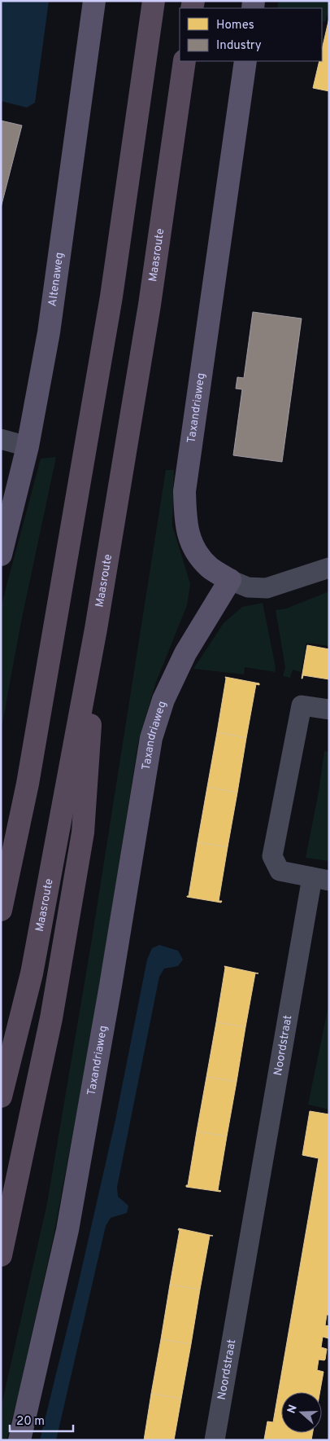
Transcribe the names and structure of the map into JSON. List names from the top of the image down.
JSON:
{
  "streets": {
    "highway": ["Maasroute"],
    "main road": ["Altenaweg", "Taxandriaweg"],
    "street": ["Noordstraat"]
  },
  "legend": ["Homes", "Industry"],
  "scale_bar": "20 m",
  "north": "left"
}
